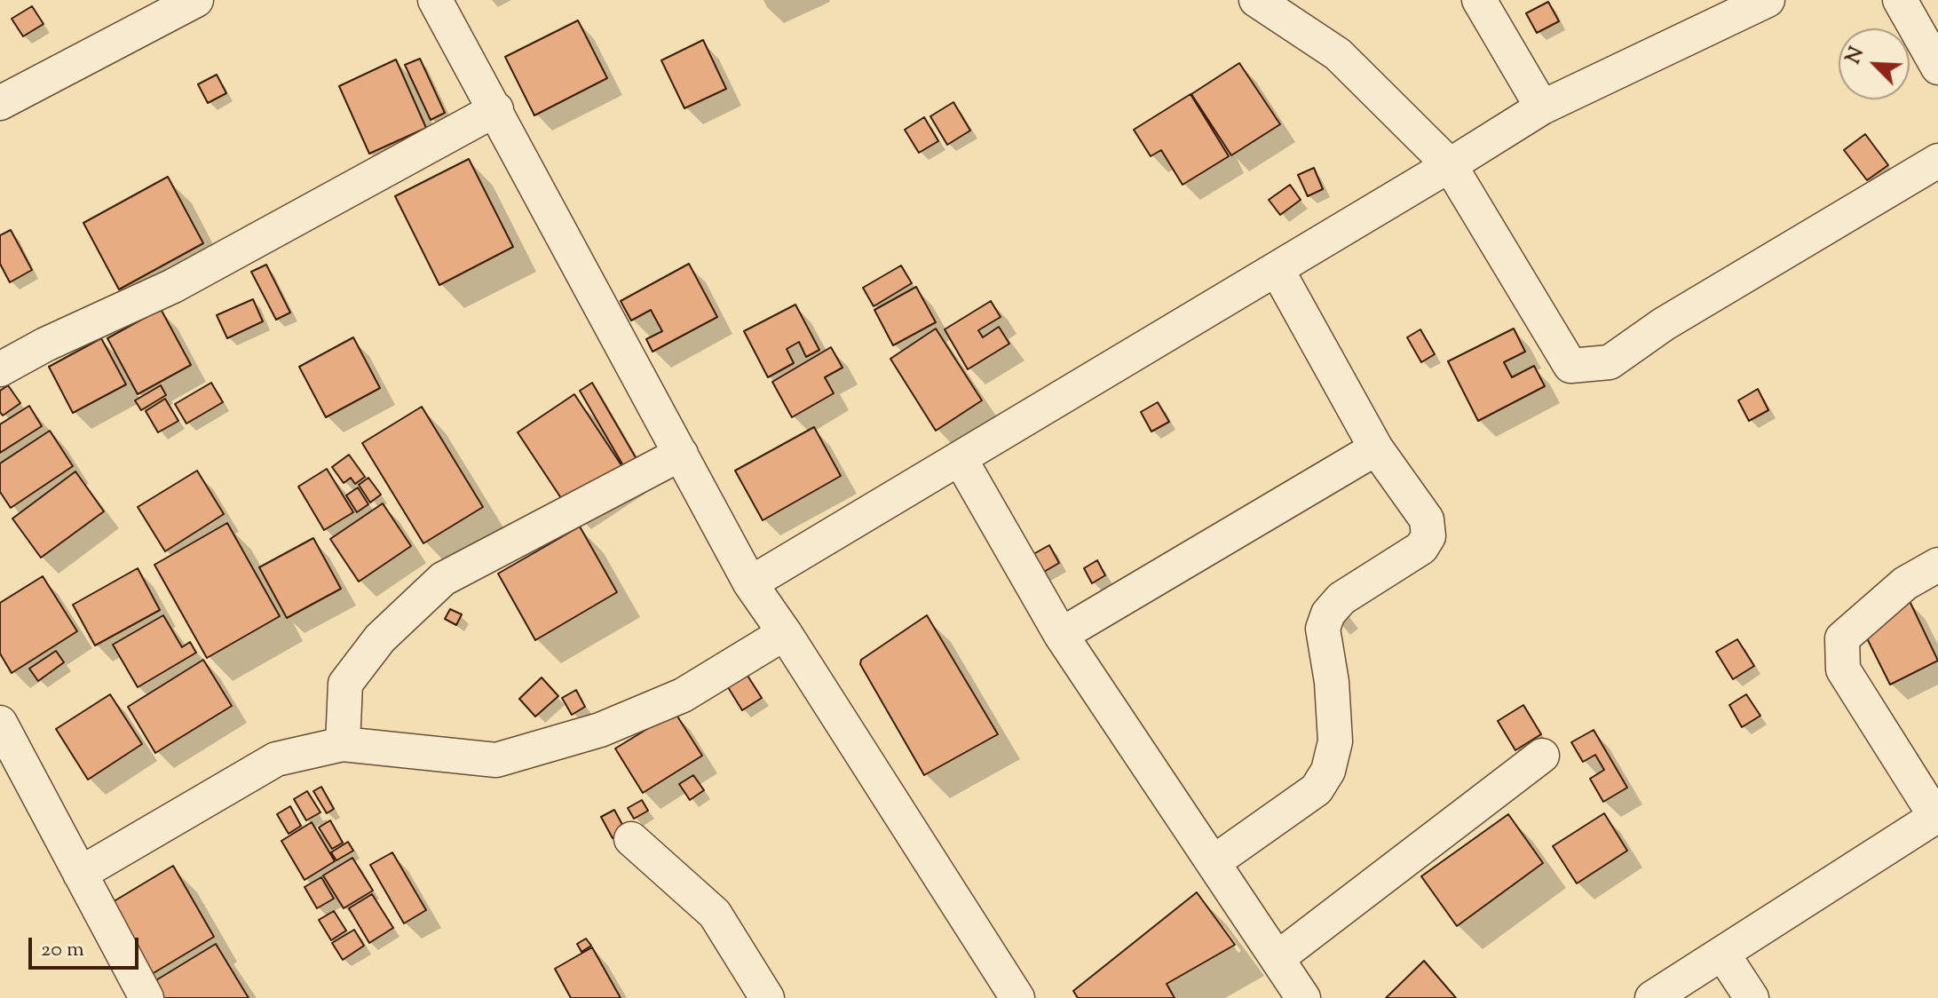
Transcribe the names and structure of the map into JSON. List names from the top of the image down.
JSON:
{
  "scale_bar": "20 m",
  "north": "top left"
}
